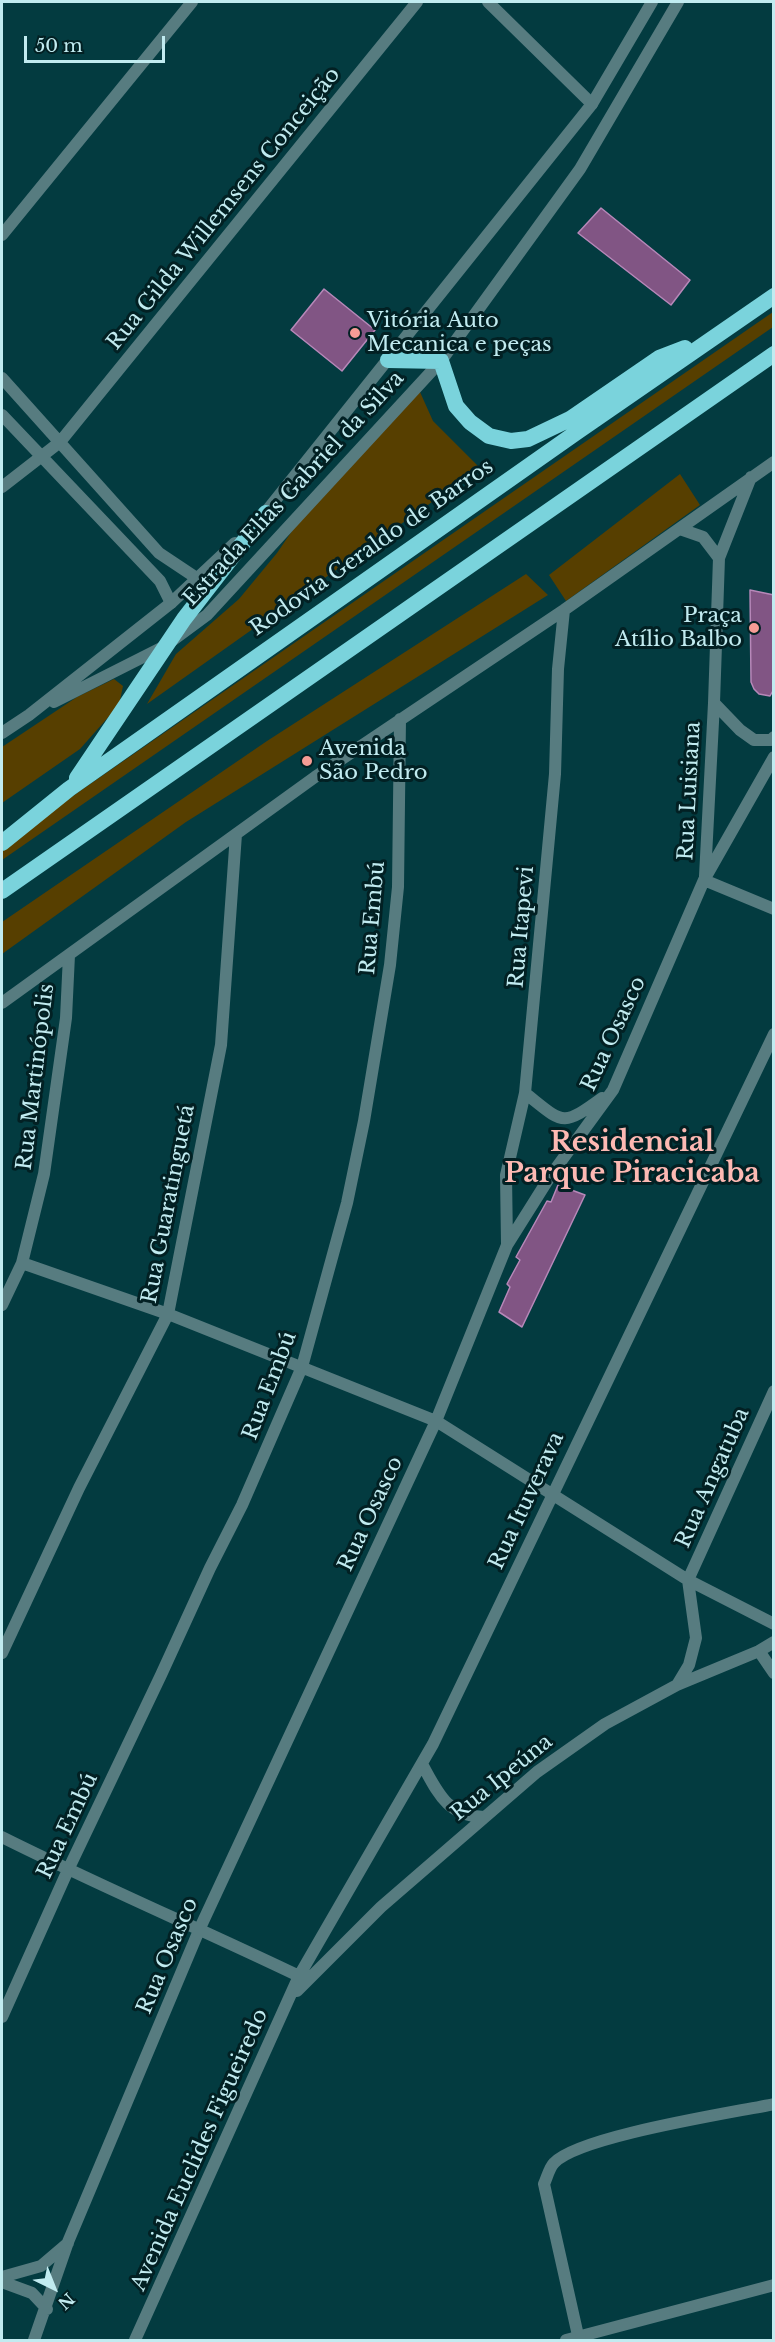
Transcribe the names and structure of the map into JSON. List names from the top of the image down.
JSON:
{
  "streets": {
    "highway": ["Rodovia Geraldo de Barros"],
    "street": [
      "Rua Gilda Willemsens Conceição",
      "Estrada Elias Gabriel da Silva",
      "Rua Luisiana",
      "Rua Embú",
      "Rua Itapevi",
      "Rua Osasco",
      "Rua Martinópolis",
      "Rua Guaratinguetá",
      "Rua Angatuba",
      "Rua Ituverava",
      "Rua Ipeúna",
      "Avenida Euclides Figueiredo"
    ]
  },
  "crossings": [
    ["Rua Luisiana", "Rua Osasco"],
    ["Rua Itapevi", "Rua Osasco"],
    ["Rua Ituverava", "Avenida Euclides Figueiredo"],
    ["Rua Ipeúna", "Avenida Euclides Figueiredo"]
  ],
  "districts": ["Residencial Parque Piracicaba"],
  "places": ["Vitória Auto Mecanica e peças", "Praça Atílio Balbo", "Avenida São Pedro"],
  "scale_bar": "50 m",
  "north": "bottom right"
}
